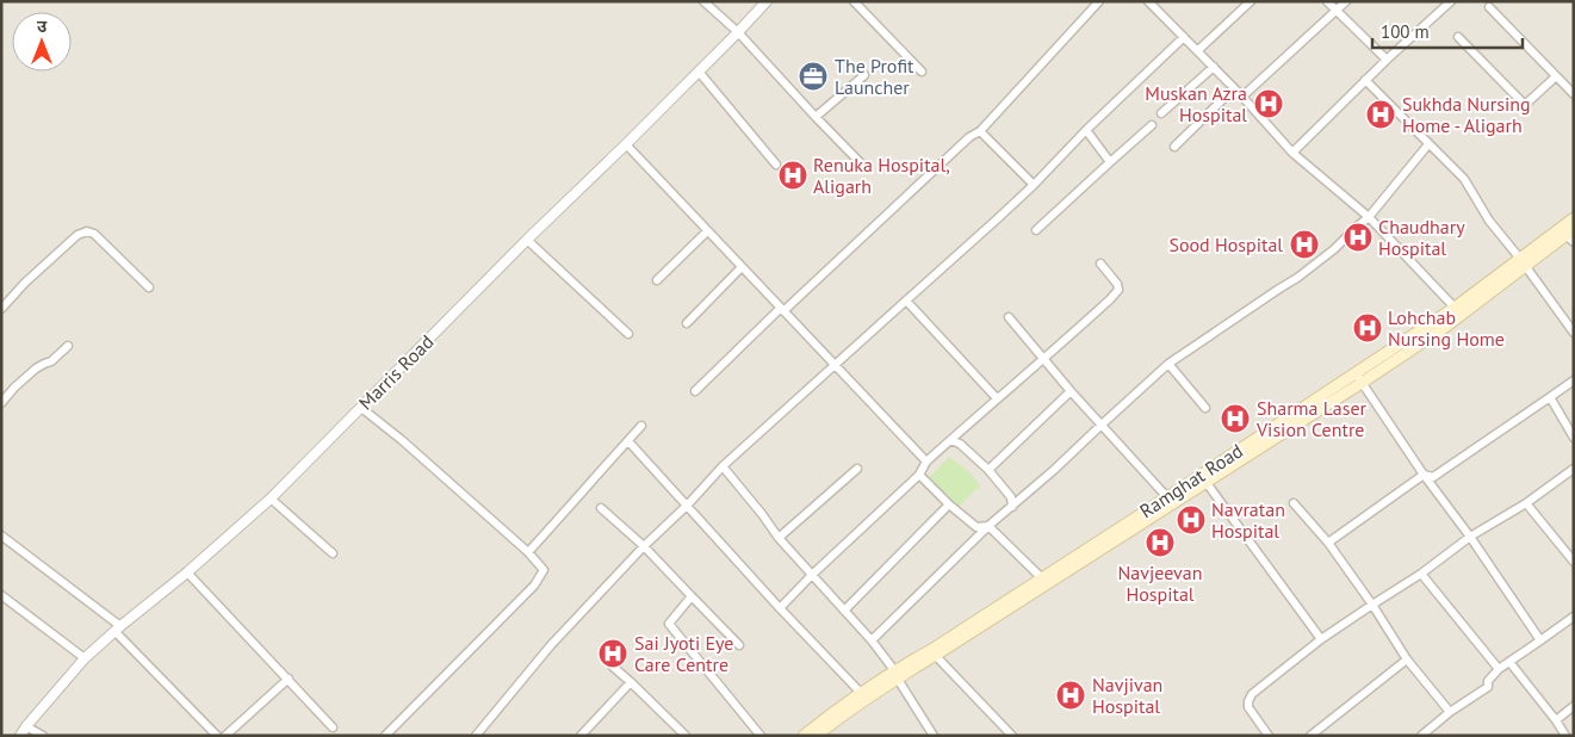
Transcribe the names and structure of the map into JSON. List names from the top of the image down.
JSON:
{
  "streets": {
    "main road": ["Ramghat Road"],
    "street": ["Marris Road"]
  },
  "places": {
    "office": ["The Profit Launcher"],
    "hospital": [
      "Muskan Azra Hospital",
      "Sukhda Nursing Home - Aligarh",
      "Renuka Hospital, Aligarh",
      "Chaudhary Hospital",
      "Sood Hospital",
      "Lohchab Nursing Home",
      "Sharma Laser Vision Centre",
      "Navratan Hospital",
      "Navjeevan Hospital",
      "Sai Jyoti Eye Care Centre",
      "Navjivan Hospital"
    ]
  },
  "scale_bar": "100 m",
  "north": "top"
}
